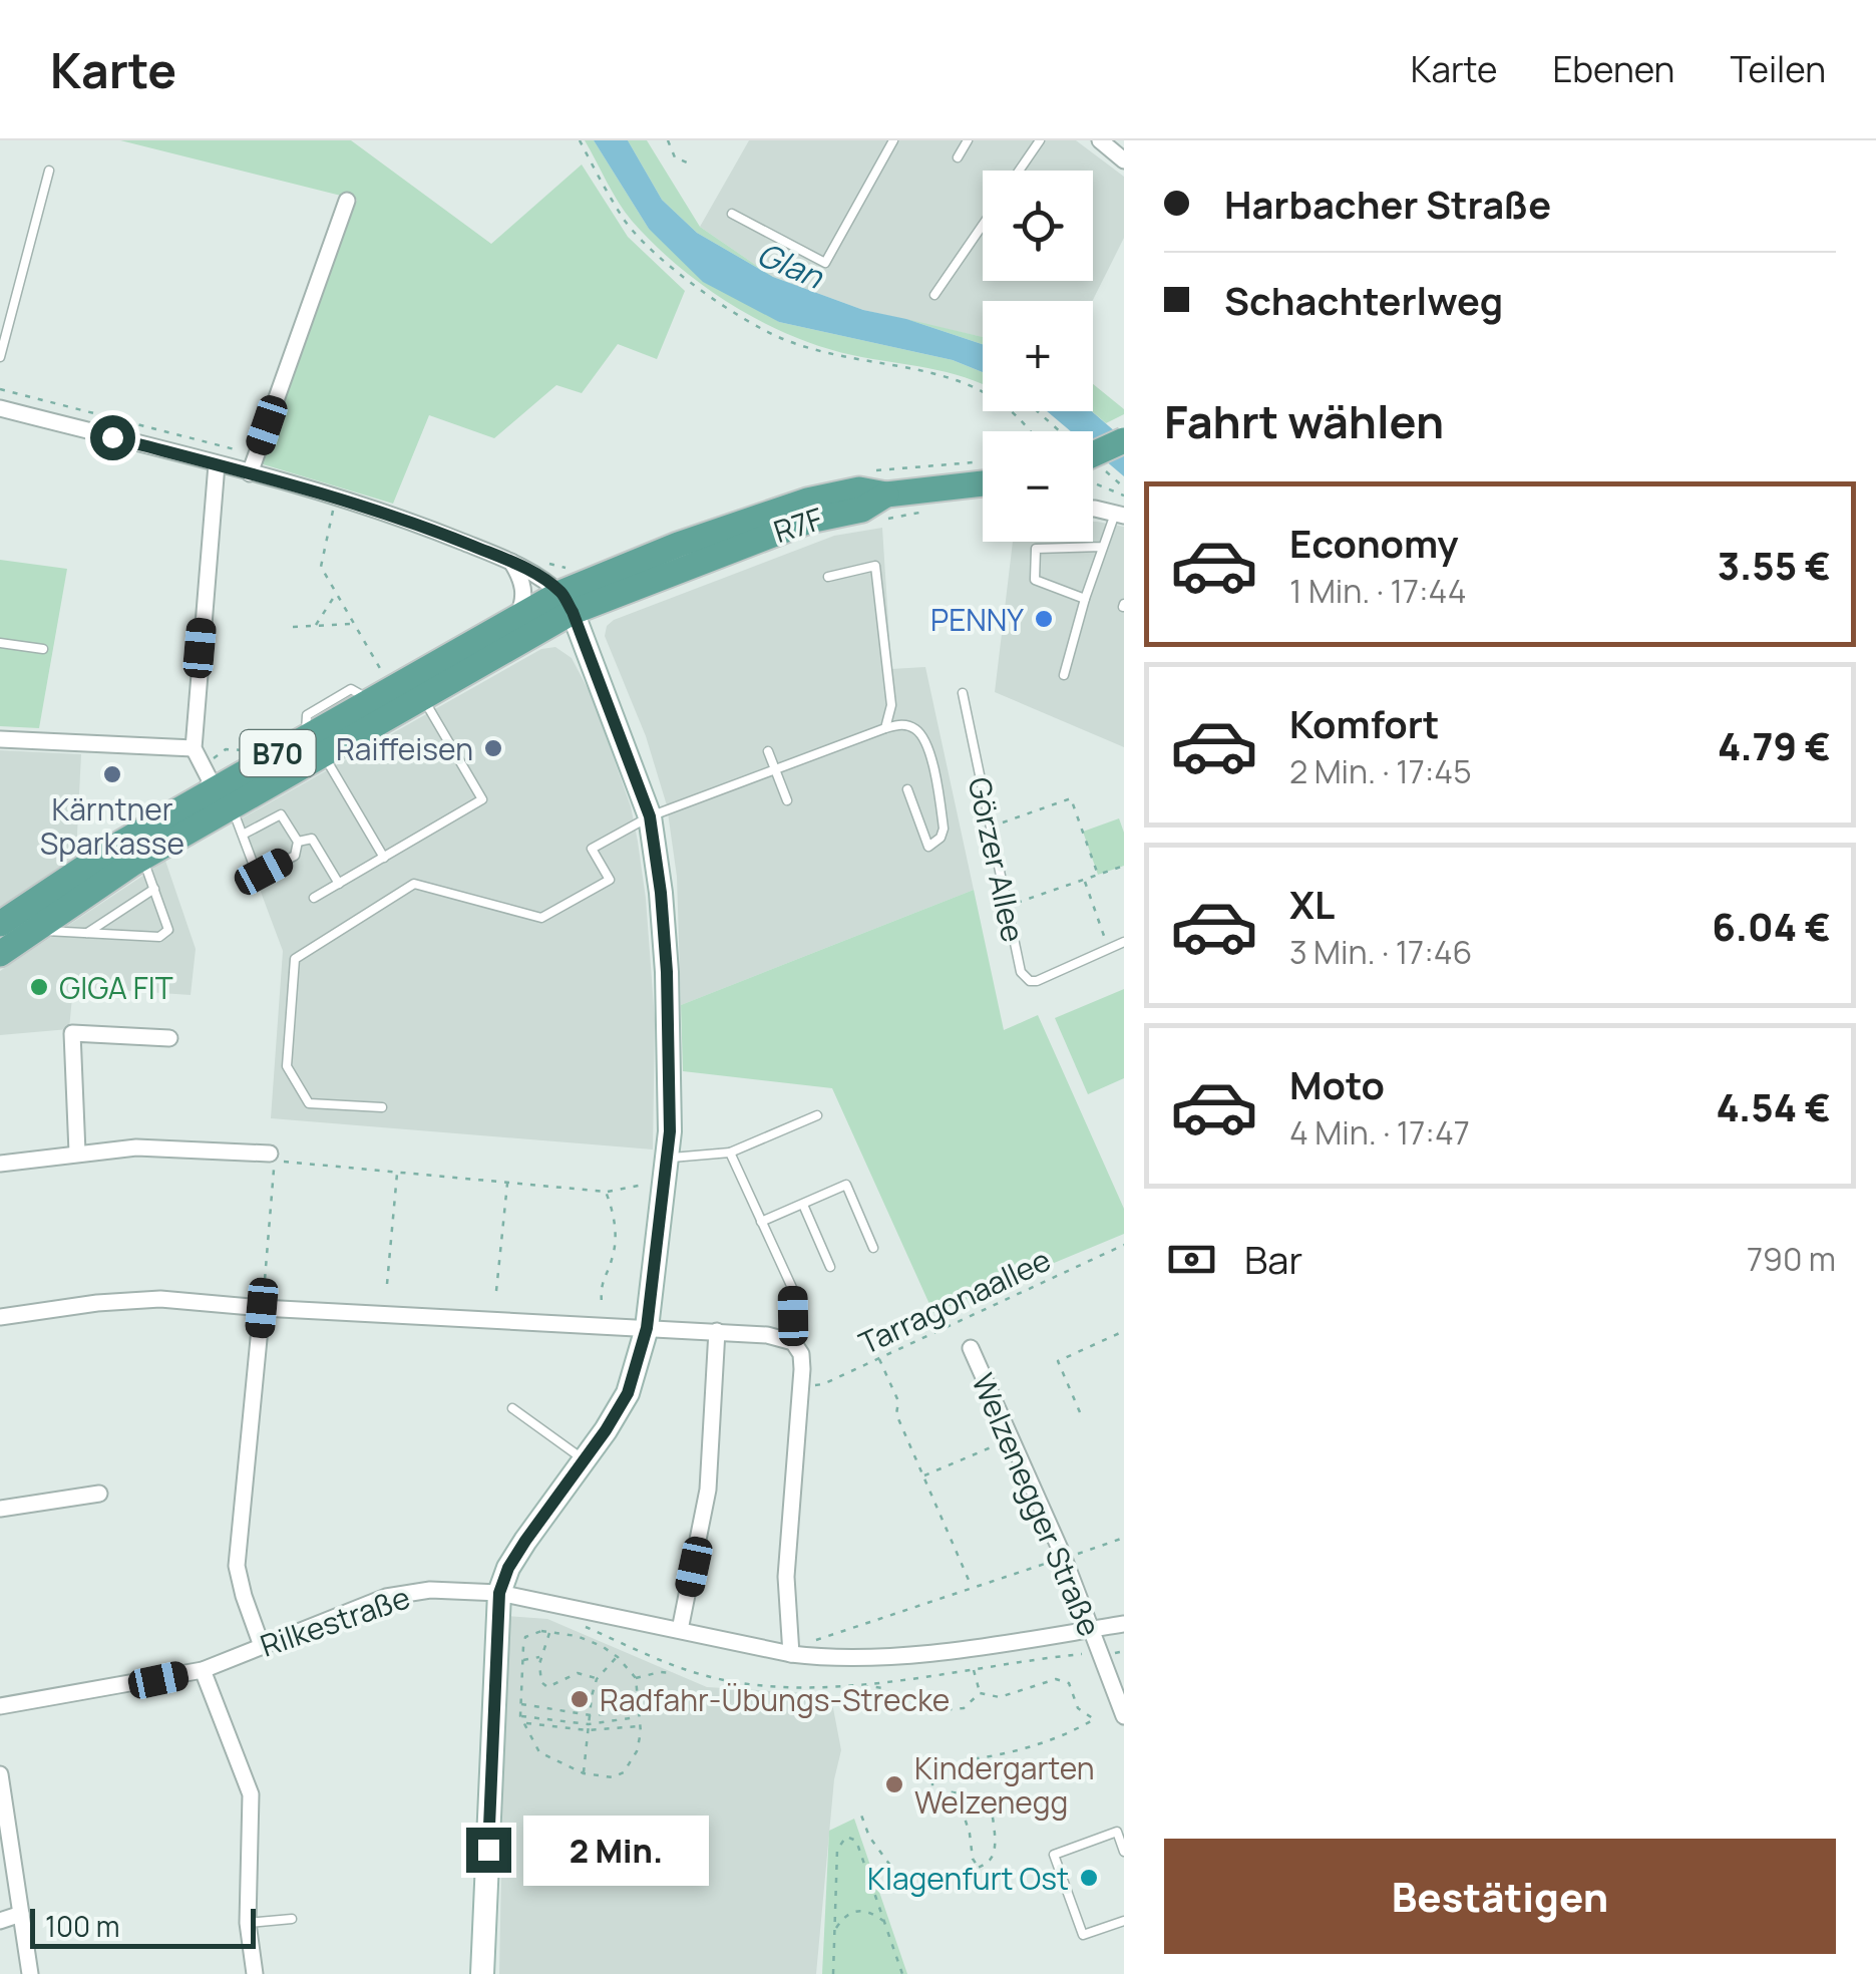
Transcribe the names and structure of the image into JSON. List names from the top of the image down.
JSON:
{
  "streets": {
    "main road": ["B70"],
    "street": ["Welzenegger Straße", "Rilkestraße"],
    "lane": ["Görzer Allee"],
    "path": ["Tarragonaallee"]
  },
  "crossings": [
    ["Welzenegger Straße", "Rilkestraße"]
  ],
  "water": ["Glan"],
  "places": [
    "PENNY",
    "Raiffeisen",
    "Kärntner Sparkasse",
    "GIGA FIT",
    "Radfahr-Übungs-Strecke",
    "Kindergarten Welzenegg",
    "Klagenfurt Ost"
  ],
  "scale_bar": "100 m",
  "page": {
    "header": "Karte",
    "nav": ["Karte", "Ebenen", "Teilen"],
    "banner": ["Harbacher Straße", "Schachterlweg"],
    "map_buttons": ["+", "−"],
    "heading": "Fahrt wählen",
    "list": [
      {
        "name": "Economy",
        "note": "1 Min. · 17:44",
        "value": "3.55 €"
      },
      {
        "name": "Komfort",
        "note": "2 Min. · 17:45",
        "value": "4.79 €"
      },
      {
        "name": "XL",
        "note": "3 Min. · 17:46",
        "value": "6.04 €"
      },
      {
        "name": "Moto",
        "note": "4 Min. · 17:47",
        "value": "4.54 €"
      }
    ],
    "pay": ["Bar", "790 m"],
    "bubble": "2 Min.",
    "buttons": "Bestätigen",
    "scale": "100 m"
  }
}
